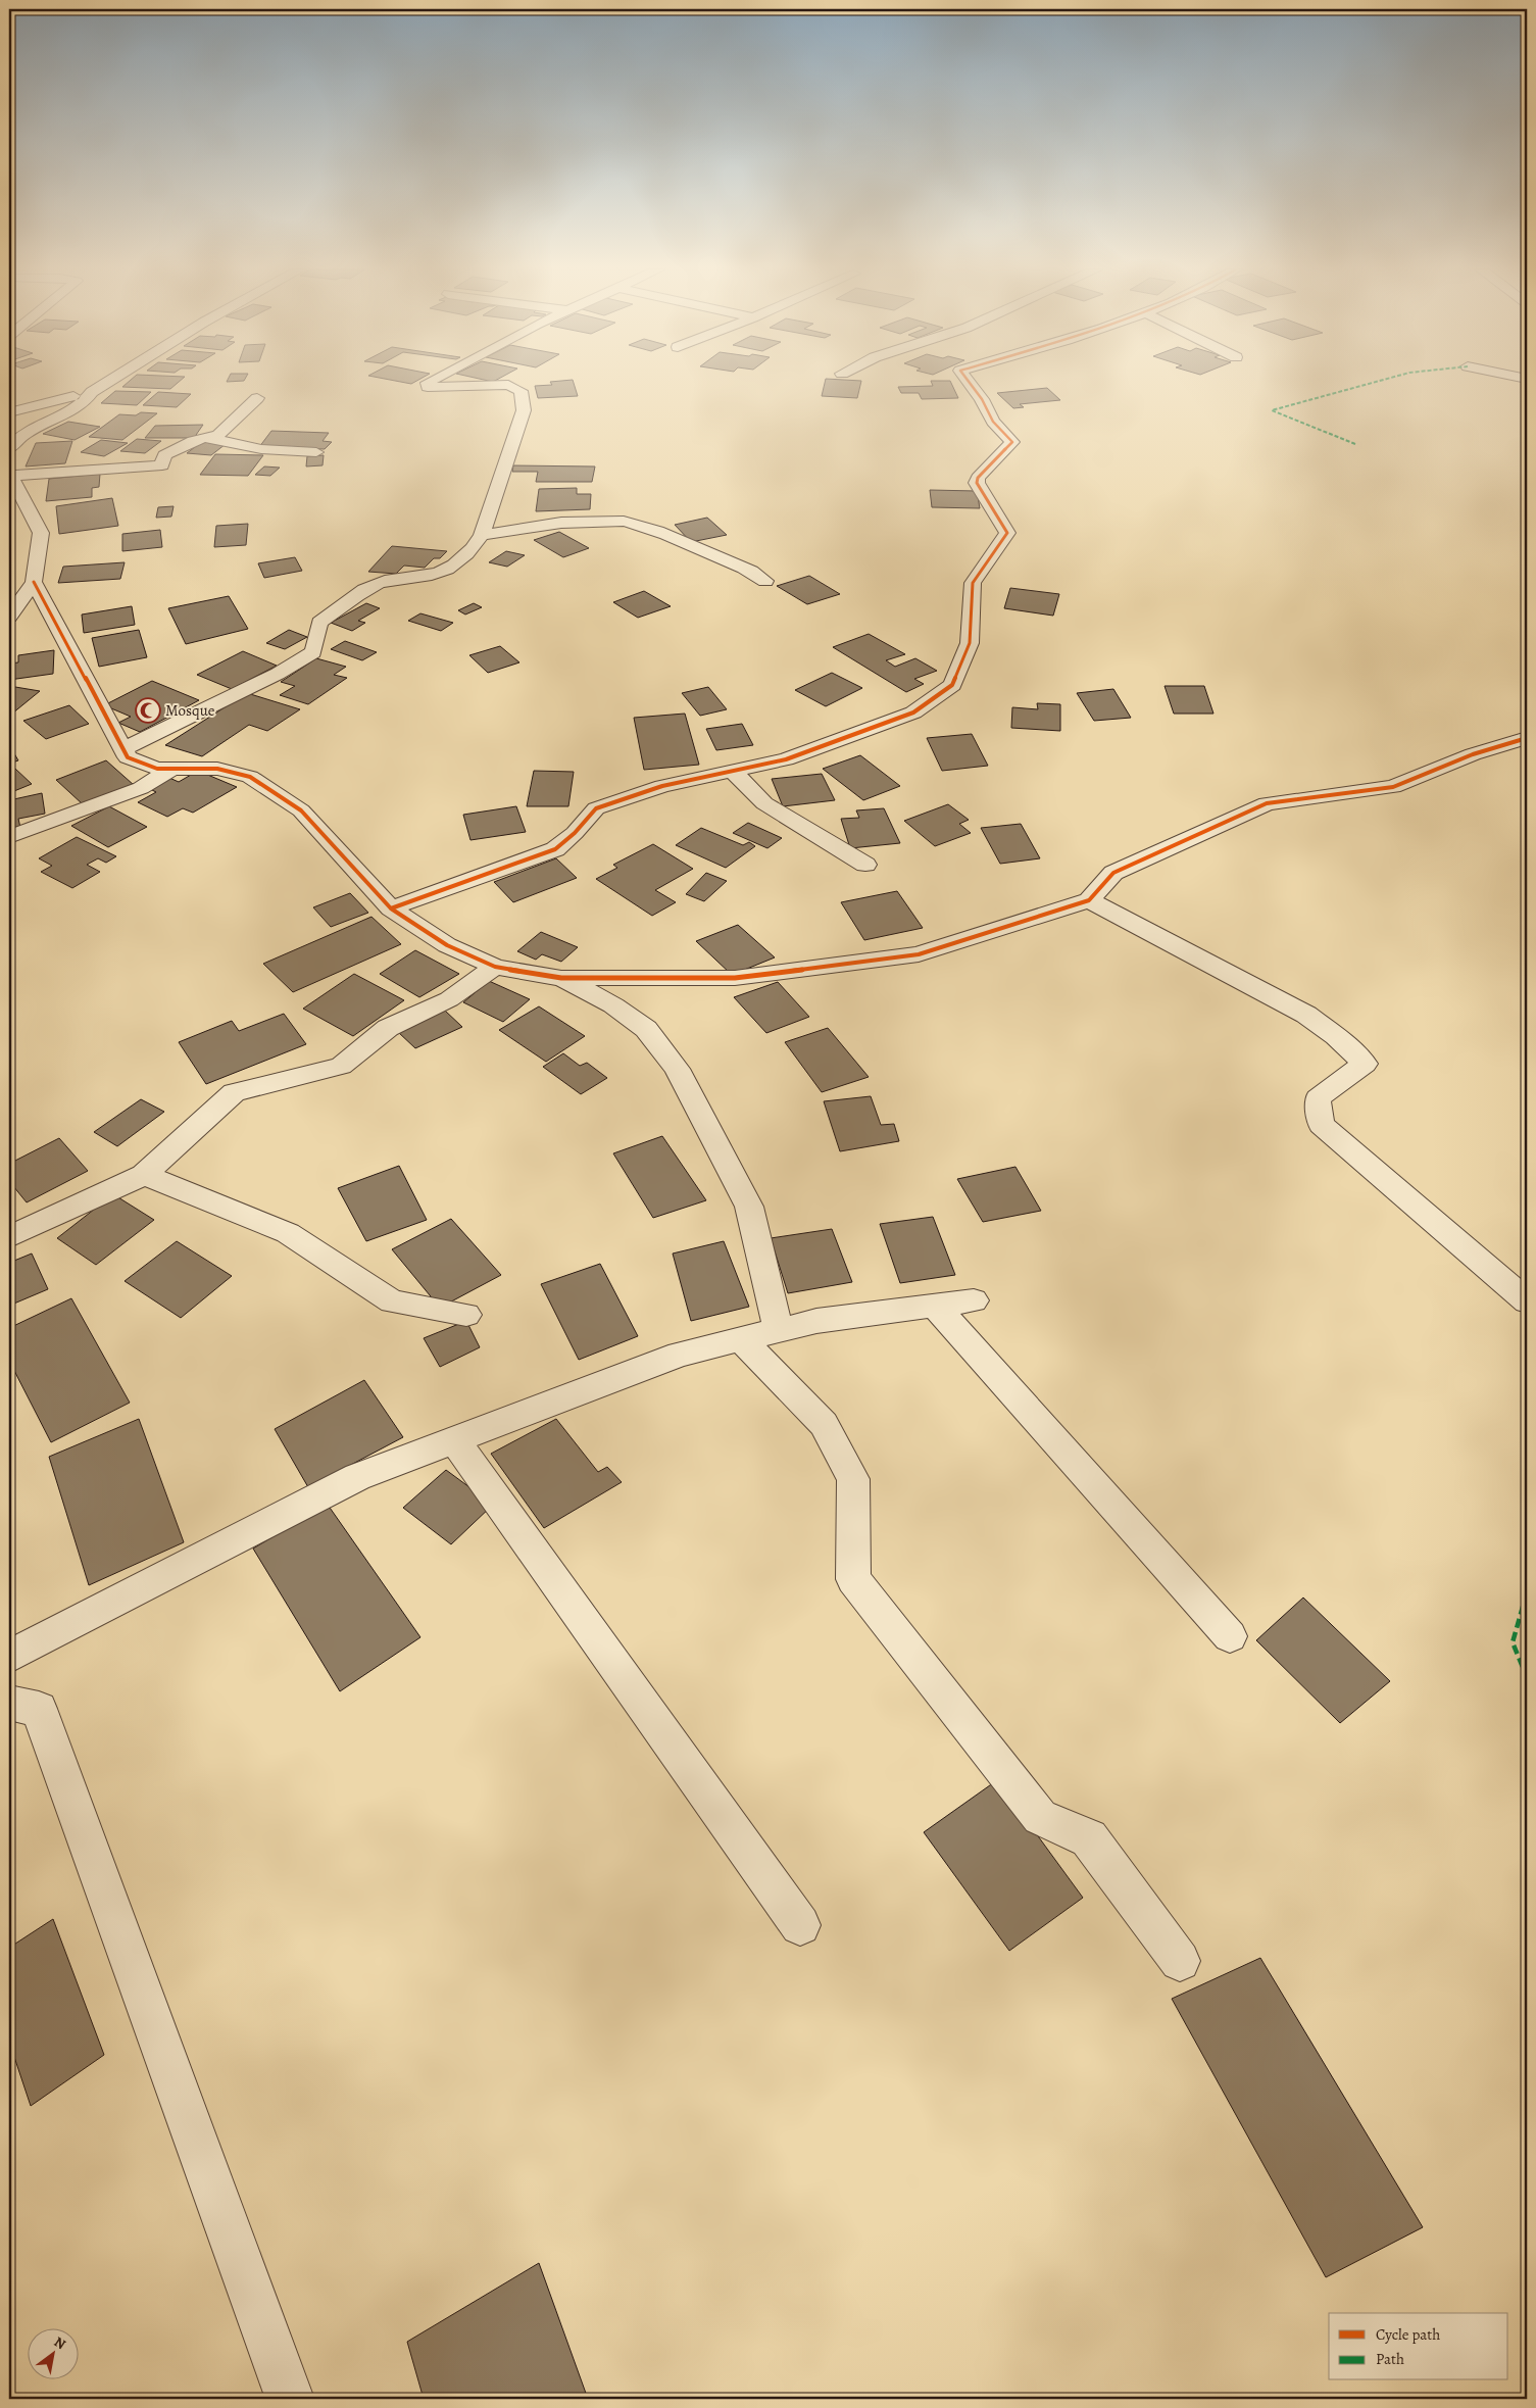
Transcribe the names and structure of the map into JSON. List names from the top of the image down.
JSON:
{
  "places": {
    "mosque": ["Mosque"]
  },
  "legend": ["Cycle path", "Path"],
  "north": "top right"
}
